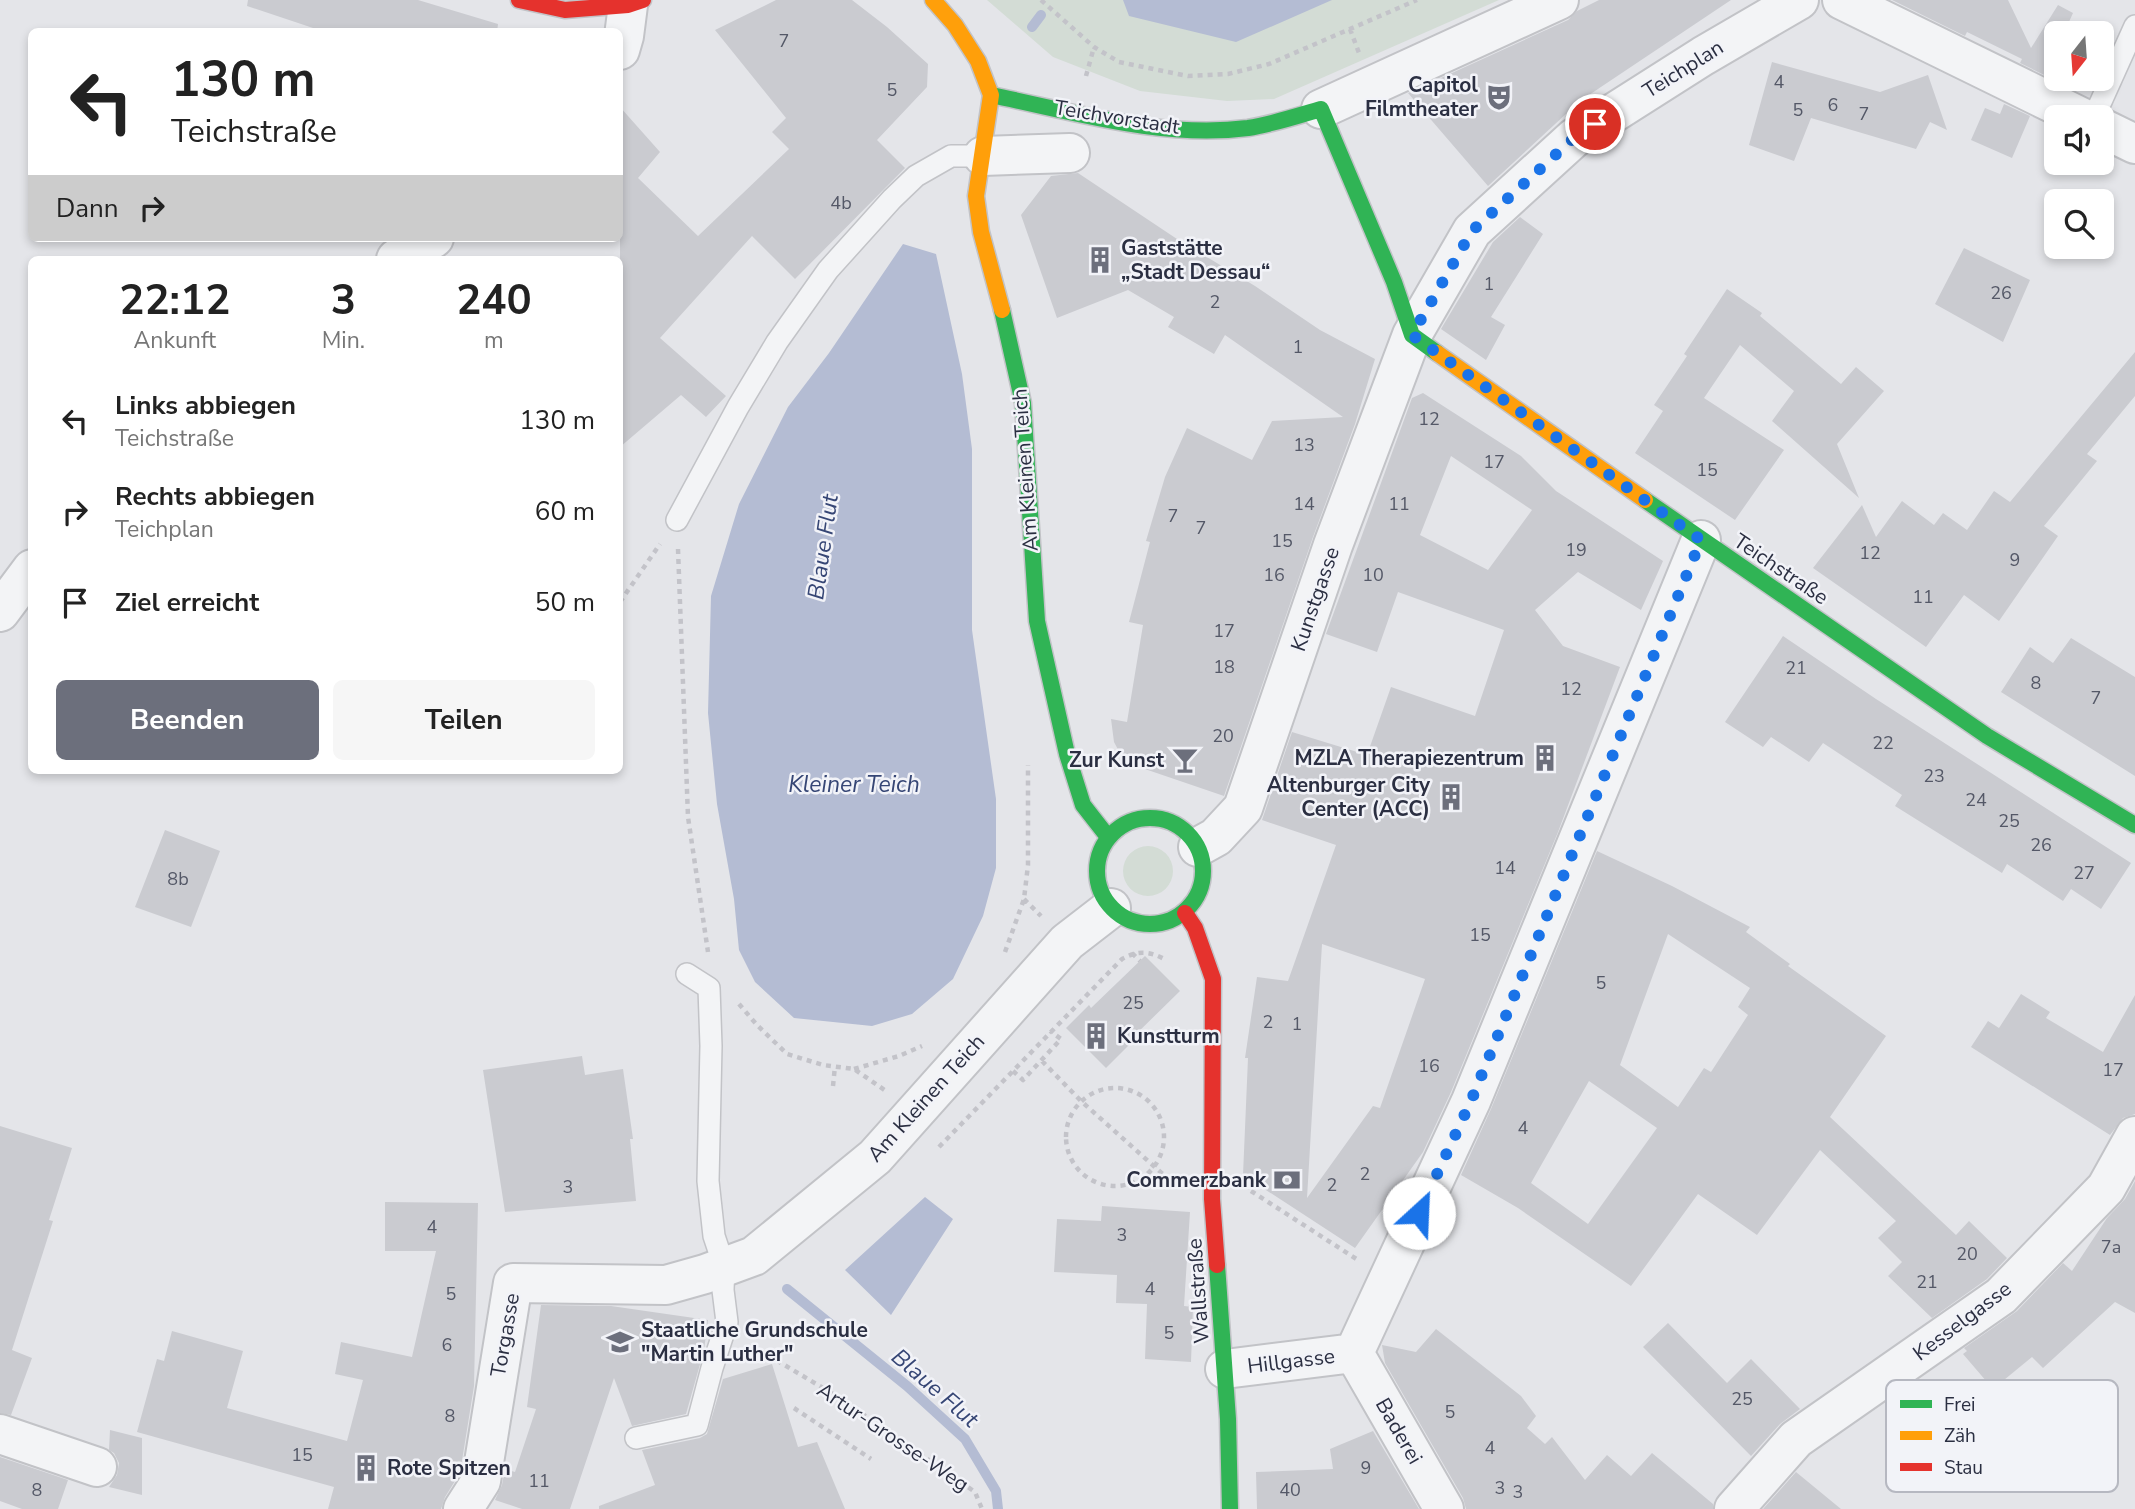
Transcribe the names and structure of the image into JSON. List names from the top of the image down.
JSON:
{
  "streets": {
    "street": [
      "Teichplan",
      "Teichvorstadt",
      "Am Kleinen Teich",
      "Teichstraße",
      "Kunstgasse",
      "Wallstraße",
      "Kesselgasse",
      "Torgasse",
      "Hillgasse",
      "Baderei"
    ],
    "path": ["Artur-Grosse-Weg"]
  },
  "crossings": [
    ["Teichplan", "Teichstraße"],
    ["Teichplan", "Kunstgasse"],
    ["Teichvorstadt", "Am Kleinen Teich"],
    ["Am Kleinen Teich", "Kunstgasse"],
    ["Am Kleinen Teich", "Wallstraße"],
    ["Am Kleinen Teich", "Torgasse"],
    ["Teichstraße", "Kunstgasse"],
    ["Teichstraße", "Hillgasse"],
    ["Kunstgasse", "Wallstraße"],
    ["Wallstraße", "Hillgasse"],
    ["Hillgasse", "Baderei"]
  ],
  "water": ["Blaue Flut", "Kleiner Teich"],
  "places": {
    "theatre": ["Capitol Filmtheater"],
    "building": [
      "Gaststätte „Stadt Dessau“",
      "MZLA Therapiezentrum",
      "Altenburger City Center (ACC)",
      "Kunstturm",
      "Rote Spitzen"
    ],
    "bar": ["Zur Kunst"],
    "bank": ["Commerzbank"],
    "school or university": ["Staatliche Grundschule \"Martin Luther\""]
  },
  "house_numbers": [
    "7",
    "4",
    "5",
    "6",
    "5",
    "7",
    "4b",
    "1",
    "26",
    "2",
    "1",
    "12",
    "13",
    "17",
    "15",
    "14",
    "11",
    "7",
    "7",
    "15",
    "19",
    "12",
    "9",
    "16",
    "10",
    "11",
    "17",
    "18",
    "21",
    "8",
    "12",
    "7",
    "20",
    "22",
    "23",
    "24",
    "25",
    "26",
    "14",
    "27",
    "8b",
    "15",
    "5",
    "25",
    "2",
    "1",
    "16",
    "17",
    "4",
    "2",
    "2",
    "3",
    "4",
    "3",
    "7a",
    "20",
    "21",
    "4",
    "5",
    "5",
    "6",
    "25",
    "5",
    "8",
    "4",
    "15",
    "9",
    "11",
    "3",
    "8",
    "40",
    "3"
  ],
  "legend": ["Frei", "Zäh", "Stau"],
  "north": "bottom",
  "page": {
    "turn": ["130 m", "Teichstraße"],
    "then": "Dann",
    "eta": [
      "22:12",
      "Ankunft",
      "3",
      "Min.",
      "240",
      "m"
    ],
    "list": [
      {
        "name": "Links abbiegen",
        "note": "Teichstraße",
        "value": "130 m"
      },
      {
        "name": "Rechts abbiegen",
        "note": "Teichplan",
        "value": "60 m"
      },
      {
        "name": "Ziel erreicht",
        "value": "50 m"
      }
    ],
    "buttons": ["Beenden", "Teilen"]
  }
}
